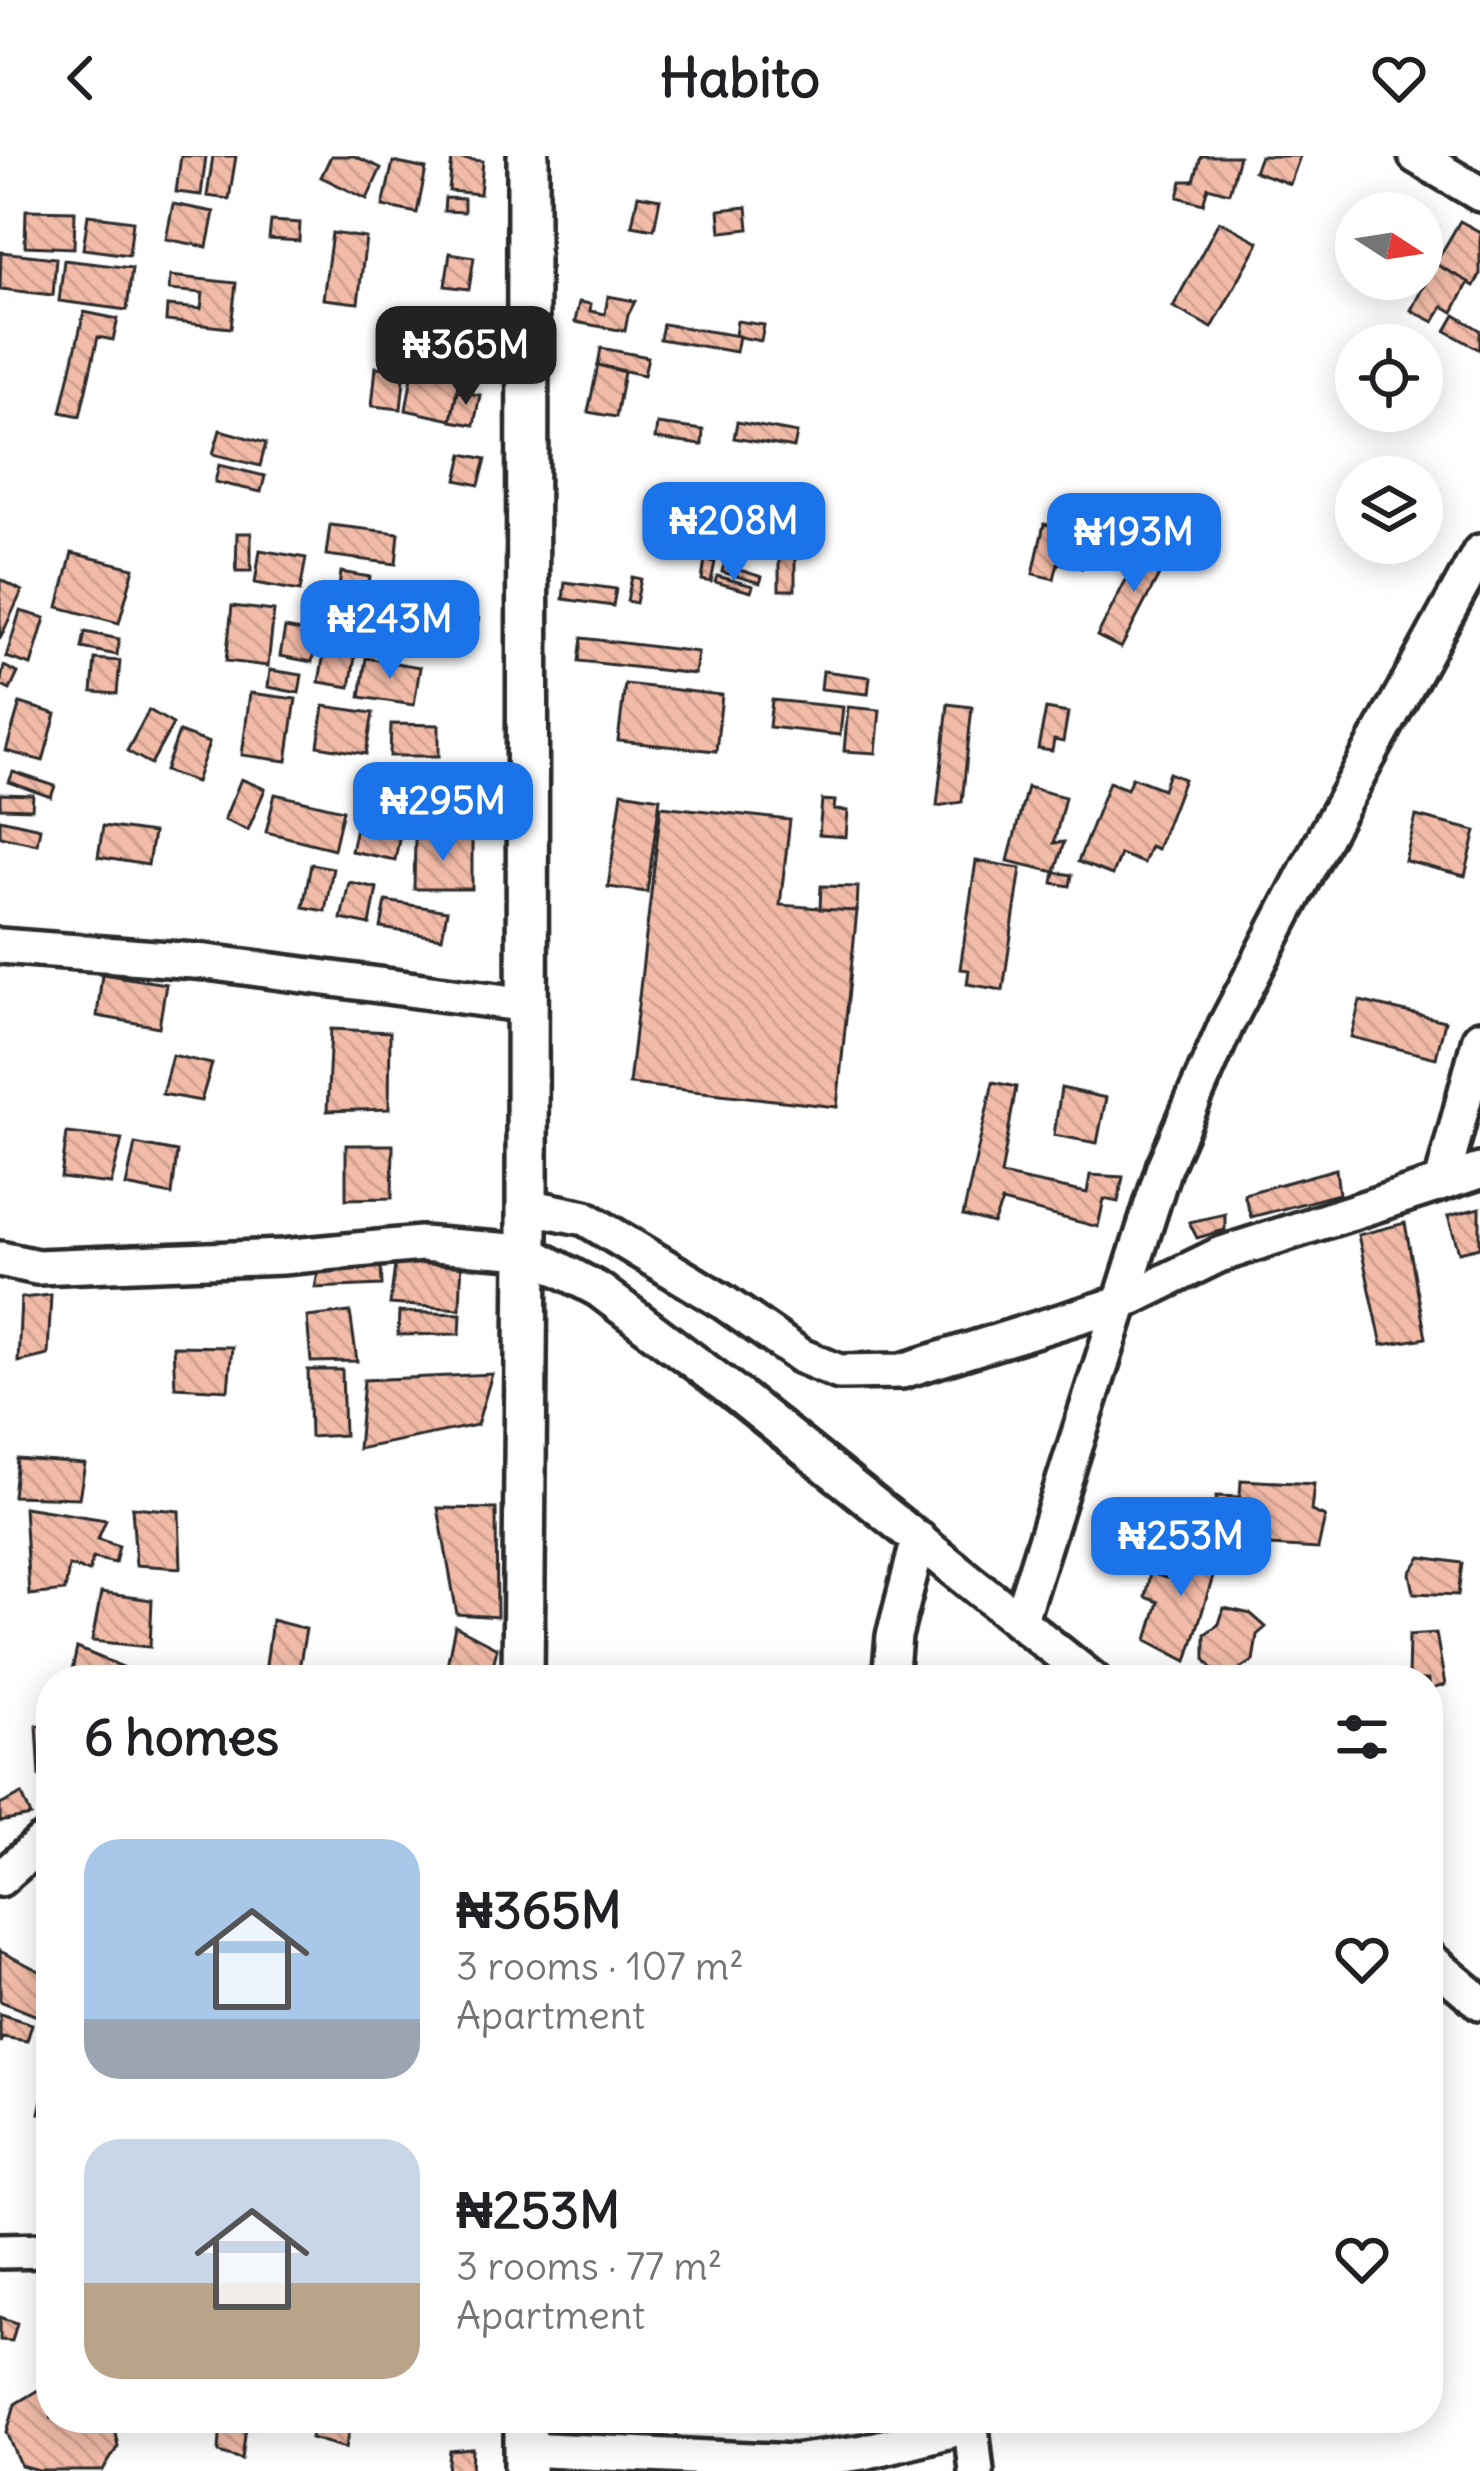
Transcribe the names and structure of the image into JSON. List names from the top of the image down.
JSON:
{
  "north": "right",
  "page": {
    "header": "Habito",
    "price": [
      "₦365M",
      "₦208M",
      "₦193M",
      "₦243M",
      "₦295M",
      "₦253M"
    ],
    "heading": "6 homes",
    "list": [
      {
        "name": "₦365M",
        "note": "3 rooms · 107 m² · Apartment"
      },
      {
        "name": "₦253M",
        "note": "3 rooms · 77 m² · Apartment"
      }
    ]
  }
}
